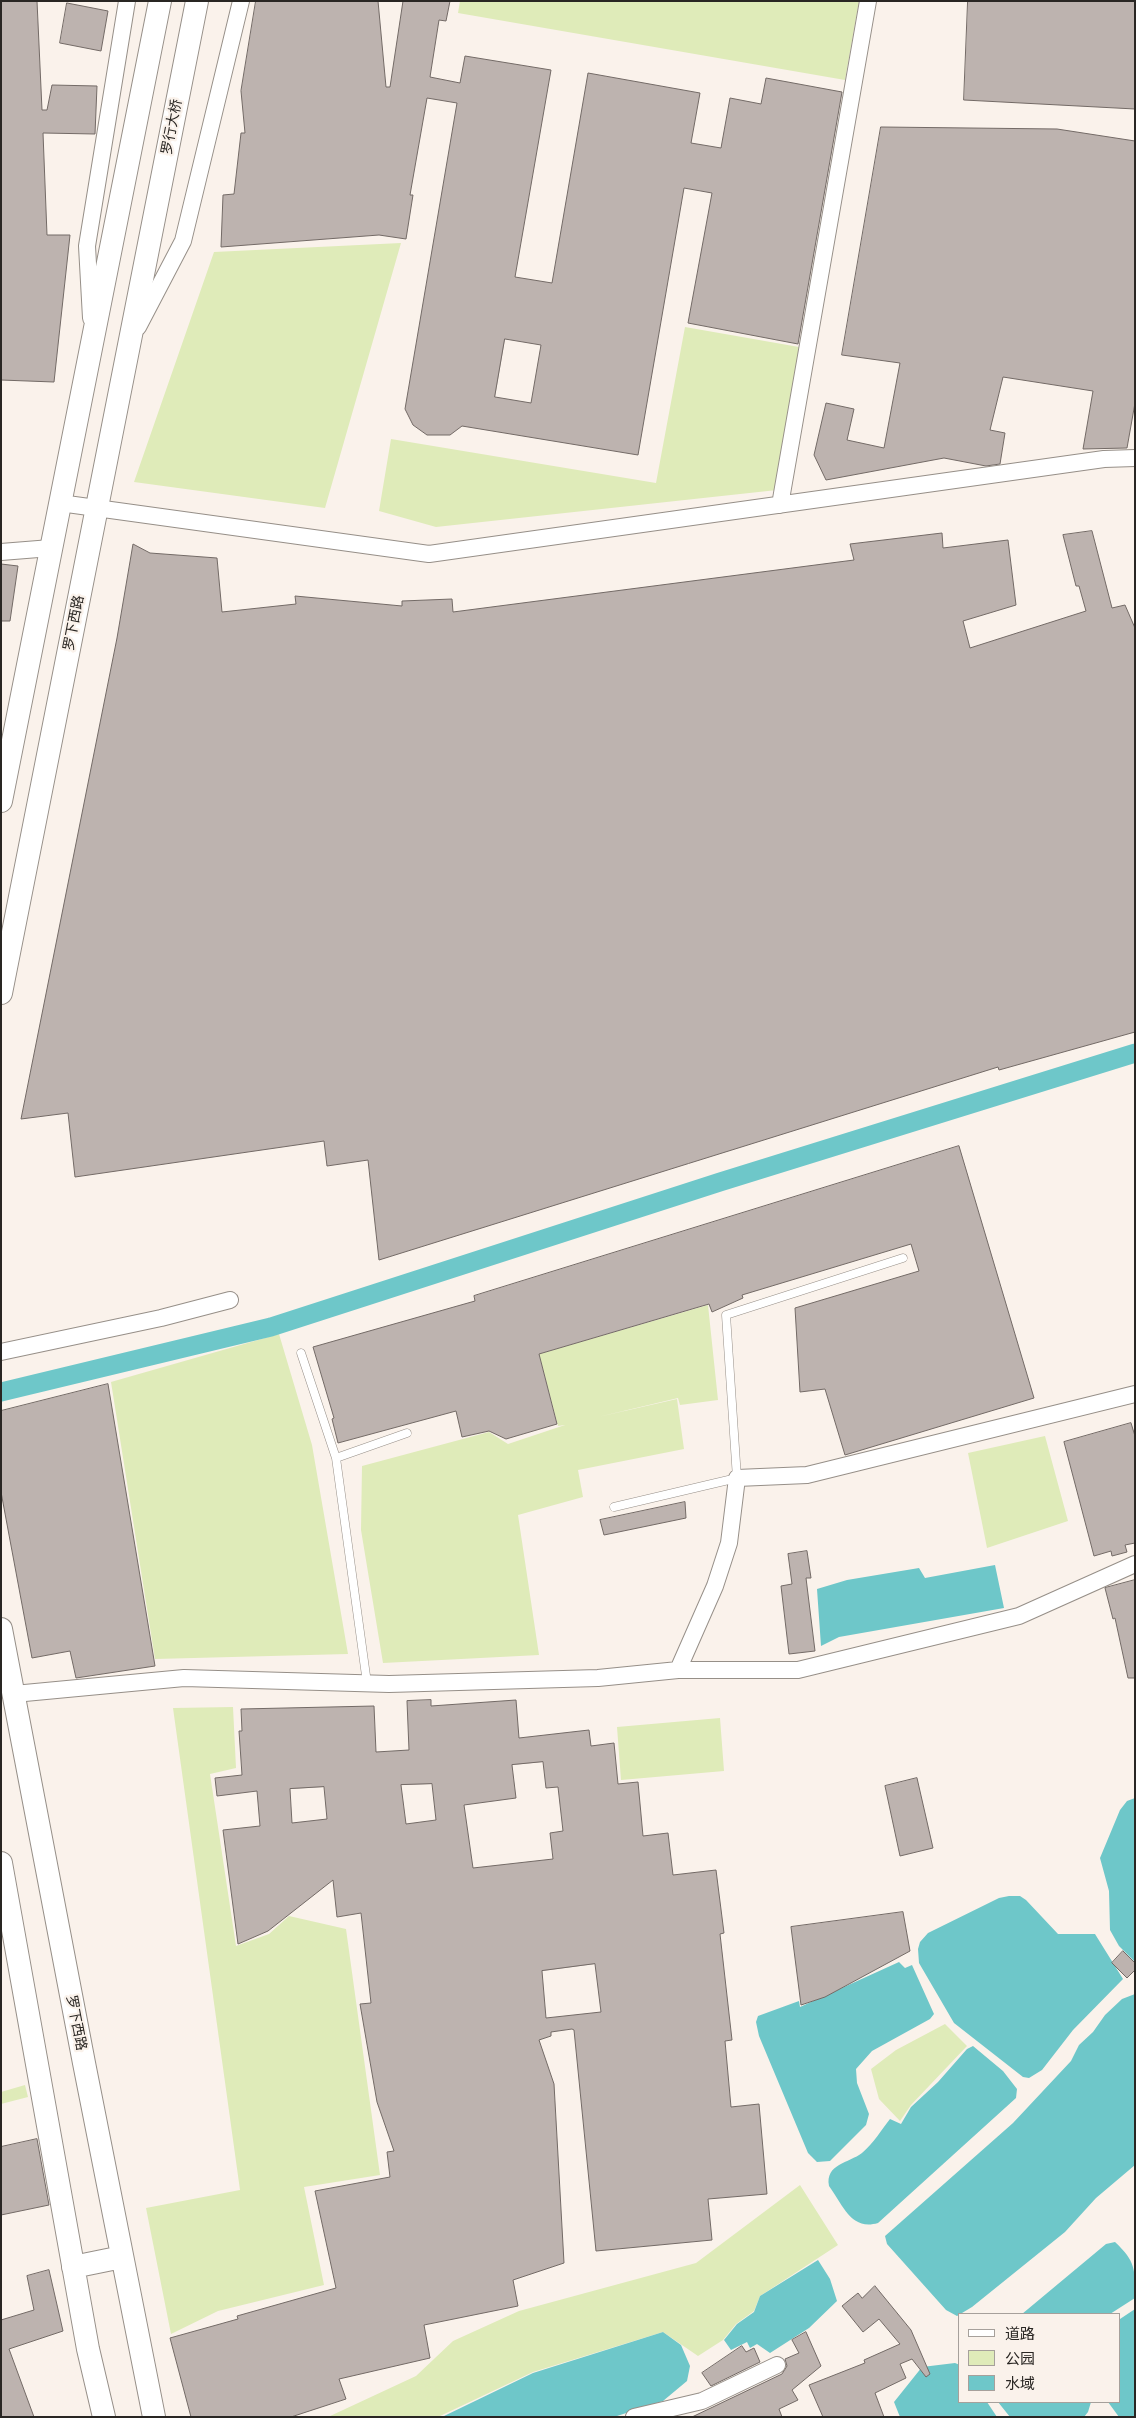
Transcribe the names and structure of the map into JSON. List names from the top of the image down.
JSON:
{
  "streets": {
    "main road": ["罗行大桥", "罗下西路"]
  },
  "crossings": [
    ["罗行大桥", "罗下西路"]
  ],
  "legend": ["道路", "公园", "水域"]
}
